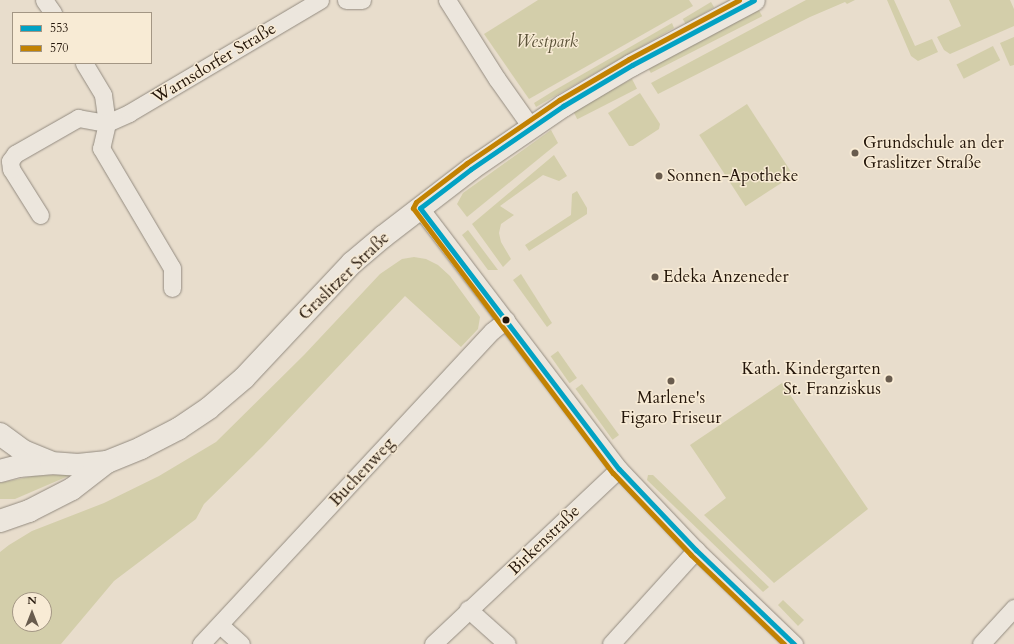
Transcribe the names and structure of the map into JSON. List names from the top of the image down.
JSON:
{
  "streets": {
    "street": [
      "Warnsdorfer Straße",
      "Graslitzer Straße",
      "Buchenweg",
      "Birkenstraße"
    ]
  },
  "parks": ["Westpark"],
  "places": [
    "Grundschule an der Graslitzer Straße",
    "Sonnen-Apotheke",
    "Edeka Anzeneder",
    "Kath. Kindergarten St. Franziskus",
    "Marlene's Figaro Friseur"
  ],
  "lines": ["transit line 553", "transit line 570"],
  "legend": ["553", "570"],
  "north": "top"
}
